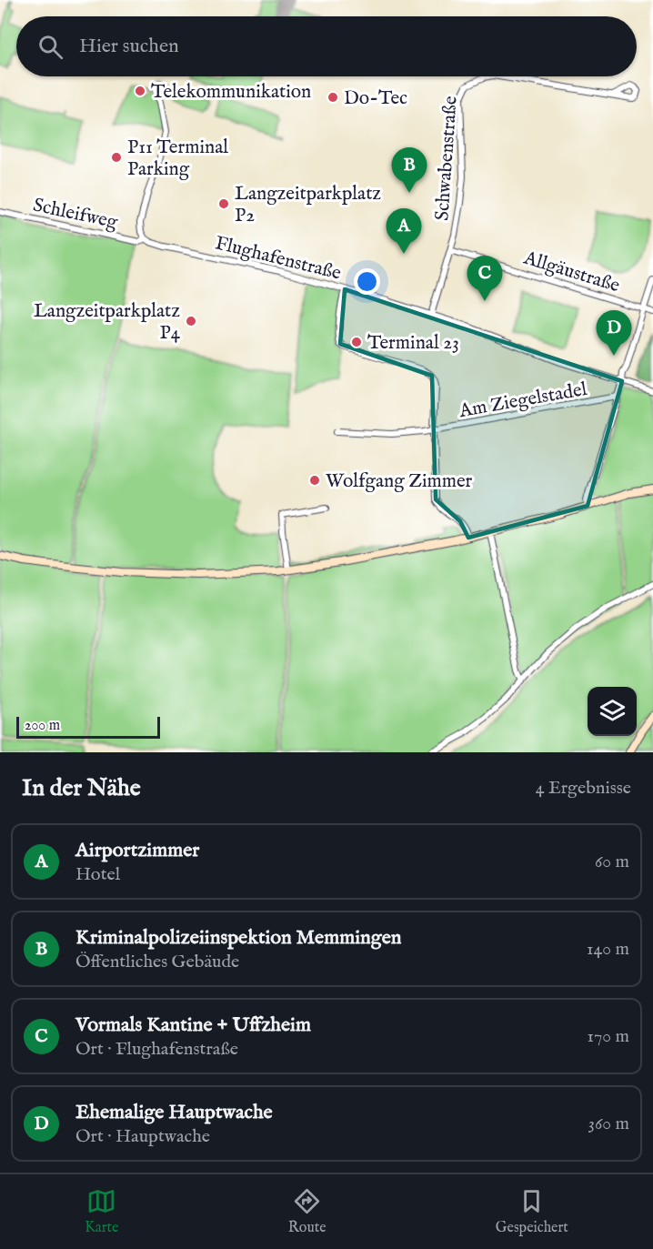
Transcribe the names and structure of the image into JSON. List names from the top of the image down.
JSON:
{
  "streets": {
    "street": [
      "Schwabenstraße",
      "Schleifweg",
      "Flughafenstraße",
      "Allgäustraße",
      "Am Ziegelstadel"
    ]
  },
  "crossings": [
    ["Schwabenstraße", "Flughafenstraße"],
    ["Schwabenstraße", "Allgäustraße"],
    ["Schleifweg", "Flughafenstraße"],
    ["Flughafenstraße", "Am Ziegelstadel"]
  ],
  "places": [
    "Telekommunikation",
    "Do-Tec",
    "P11 Terminal Parking",
    "Langzeitparkplatz P2",
    "Langzeitparkplatz P4",
    "Terminal 23",
    "Wolfgang Zimmer"
  ],
  "scale_bar": "200 m",
  "page": {
    "search": "Hier suchen",
    "pins": [
      "B",
      "A",
      "C",
      "D"
    ],
    "scale": "200 m",
    "heading": ["In der Nähe", "4 Ergebnisse"],
    "list": [
      {
        "mark": "A",
        "name": "Airportzimmer",
        "note": "Hotel",
        "value": "60 m"
      },
      {
        "mark": "B",
        "name": "Kriminalpolizeiinspektion Memmingen",
        "note": "Öffentliches Gebäude",
        "value": "140 m"
      },
      {
        "mark": "C",
        "name": "Vormals Kantine + Uffzheim",
        "note": "Ort · Flughafenstraße",
        "value": "170 m"
      },
      {
        "mark": "D",
        "name": "Ehemalige Hauptwache",
        "note": "Ort · Hauptwache",
        "value": "360 m"
      }
    ],
    "nav": ["Karte", "Route", "Gespeichert"]
  }
}
